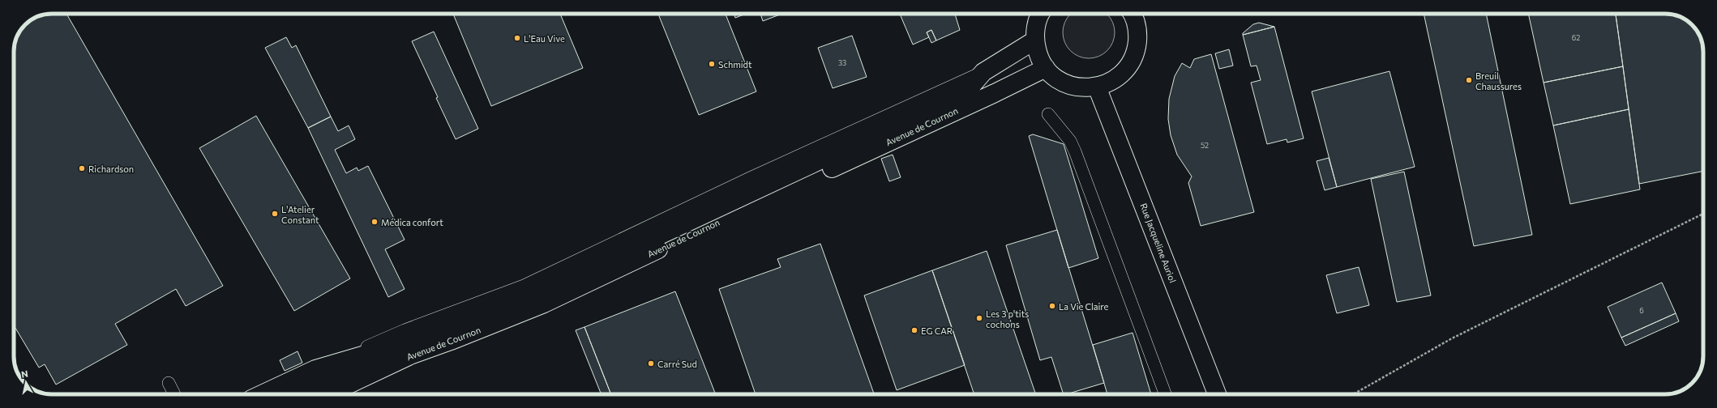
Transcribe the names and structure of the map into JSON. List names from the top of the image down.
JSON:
{
  "streets": {
    "main road": ["Avenue de Cournon", "Rue Jacqueline Auriol"]
  },
  "places": [
    "L'Eau Vive",
    "Schmidt",
    "Breuil Chaussures",
    "Richardson",
    "L'Atelier Constant",
    "Médica confort",
    "La Vie Claire",
    "Les 3 p'tits cochons",
    "EG CAR",
    "Carré Sud"
  ],
  "house_numbers": [
    "62",
    "33",
    "52",
    "6"
  ],
  "north": "top"
}
